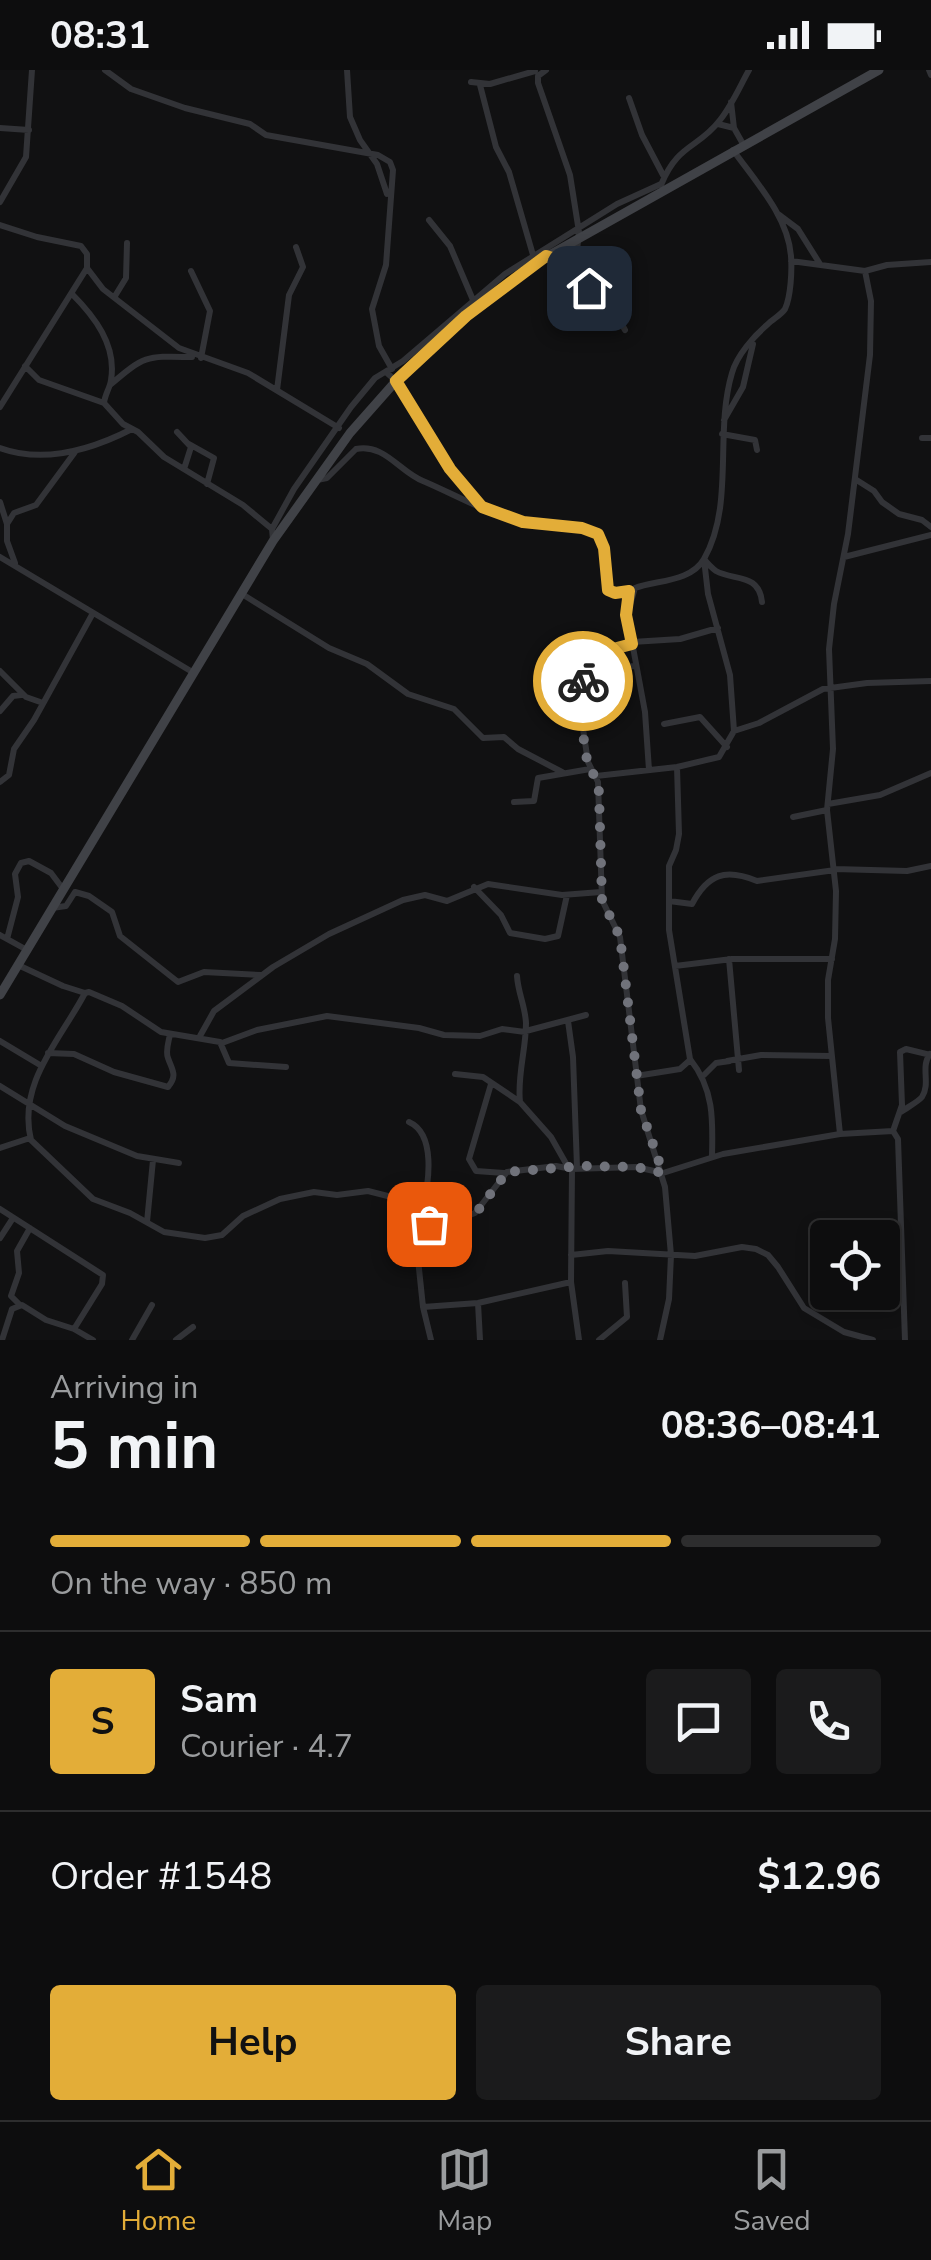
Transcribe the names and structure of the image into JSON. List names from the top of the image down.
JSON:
{
  "page": {
    "status": "08:31",
    "heading": ["5 min", "Arriving in", "08:36–08:41"],
    "panel": [
      "Sam",
      "Courier · 4.7",
      "Order #1548",
      "$12.96"
    ],
    "bar": "On the way · 850 m",
    "round": "S",
    "buttons": ["Help", "Share"],
    "tabs": ["Home", "Map", "Saved"]
  }
}
